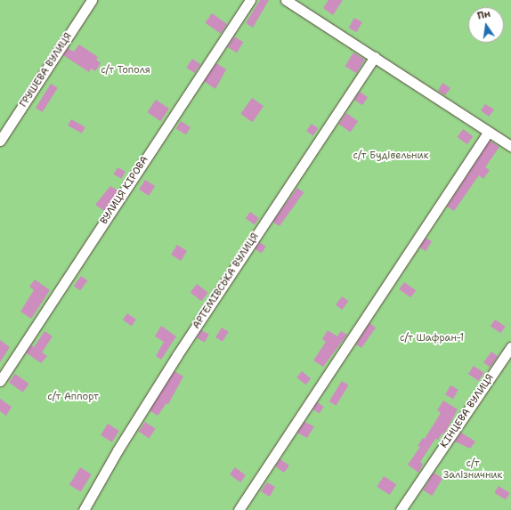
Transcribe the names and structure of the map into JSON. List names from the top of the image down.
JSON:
{
  "streets": {
    "street": [
      "ГРУШЕВА ВУЛИЦЯ",
      "ВУЛИЦЯ КІРОВА",
      "АРТЕМІВСЬКА ВУЛИЦЯ",
      "КІНЦЕВА ВУЛИЦЯ"
    ]
  },
  "parks": [
    "с/т Тополя",
    "с/т Будівельник",
    "с/т Шафран-1",
    "с/т Аппорт",
    "с/т Залізничник"
  ],
  "north": "top"
}
